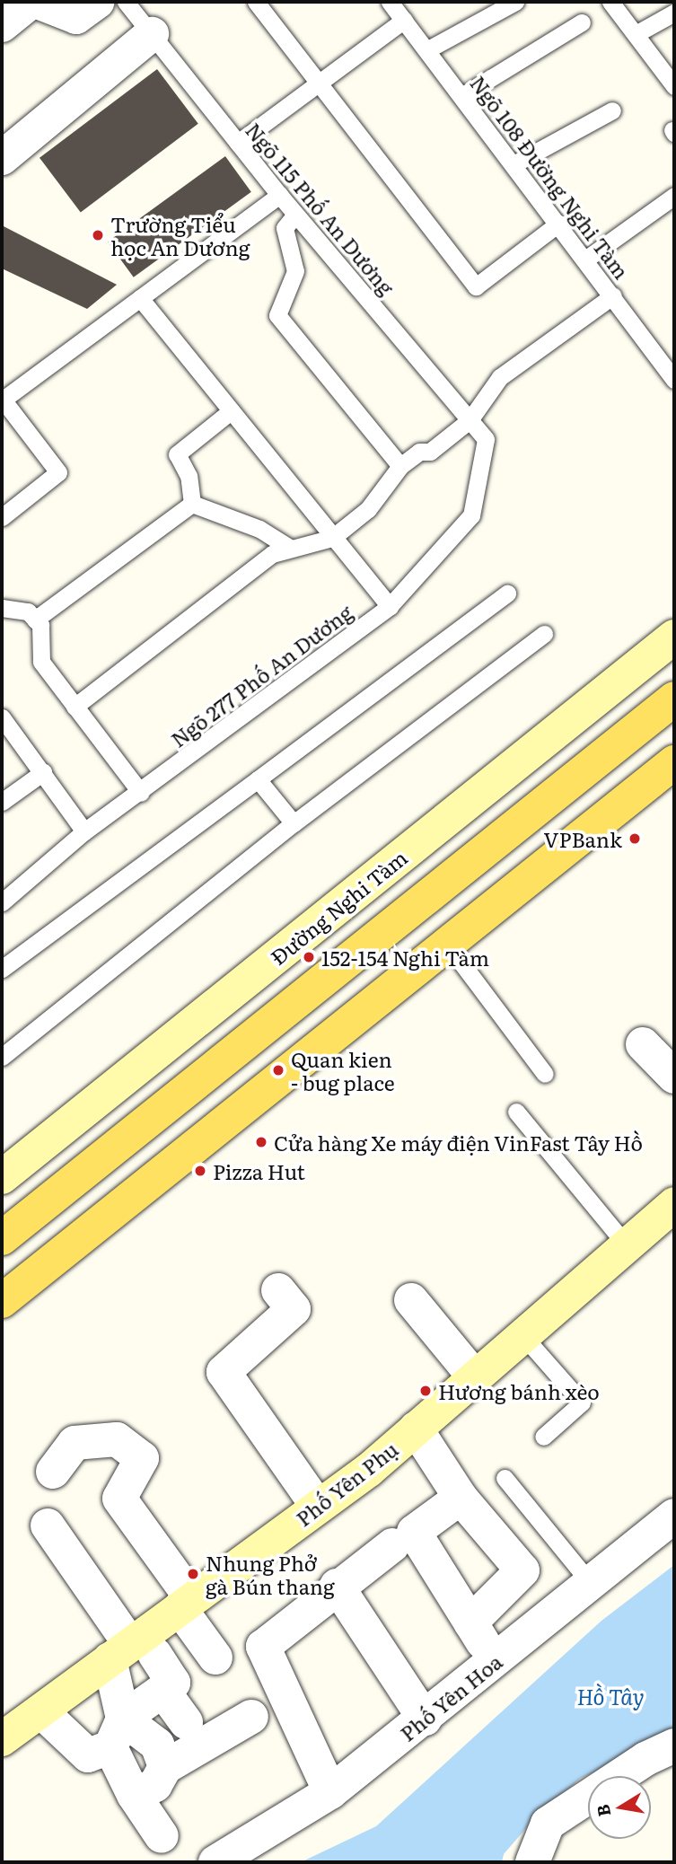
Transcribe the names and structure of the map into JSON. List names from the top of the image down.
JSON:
{
  "streets": {
    "street": ["Đường Nghi Tàm", "Phố Yên Phụ", "Phố Yên Hoa"],
    "lane": ["Ngõ 108 Đường Nghi Tàm", "Ngõ 115 Phố An Dương", "Ngõ 277 Phố An Dương"]
  },
  "crossings": [
    ["Ngõ 115 Phố An Dương", "Ngõ 277 Phố An Dương"]
  ],
  "water": ["Hồ Tây"],
  "places": [
    "Trường Tiểu học An Dương",
    "VPBank",
    "152-154 Nghi Tàm",
    "Quan kien - bug place",
    "Cửa hàng Xe máy điện VinFast Tây Hồ",
    "Pizza Hut",
    "Hương bánh xèo",
    "Nhung Phở gà Bún thang"
  ],
  "north": "left"
}
